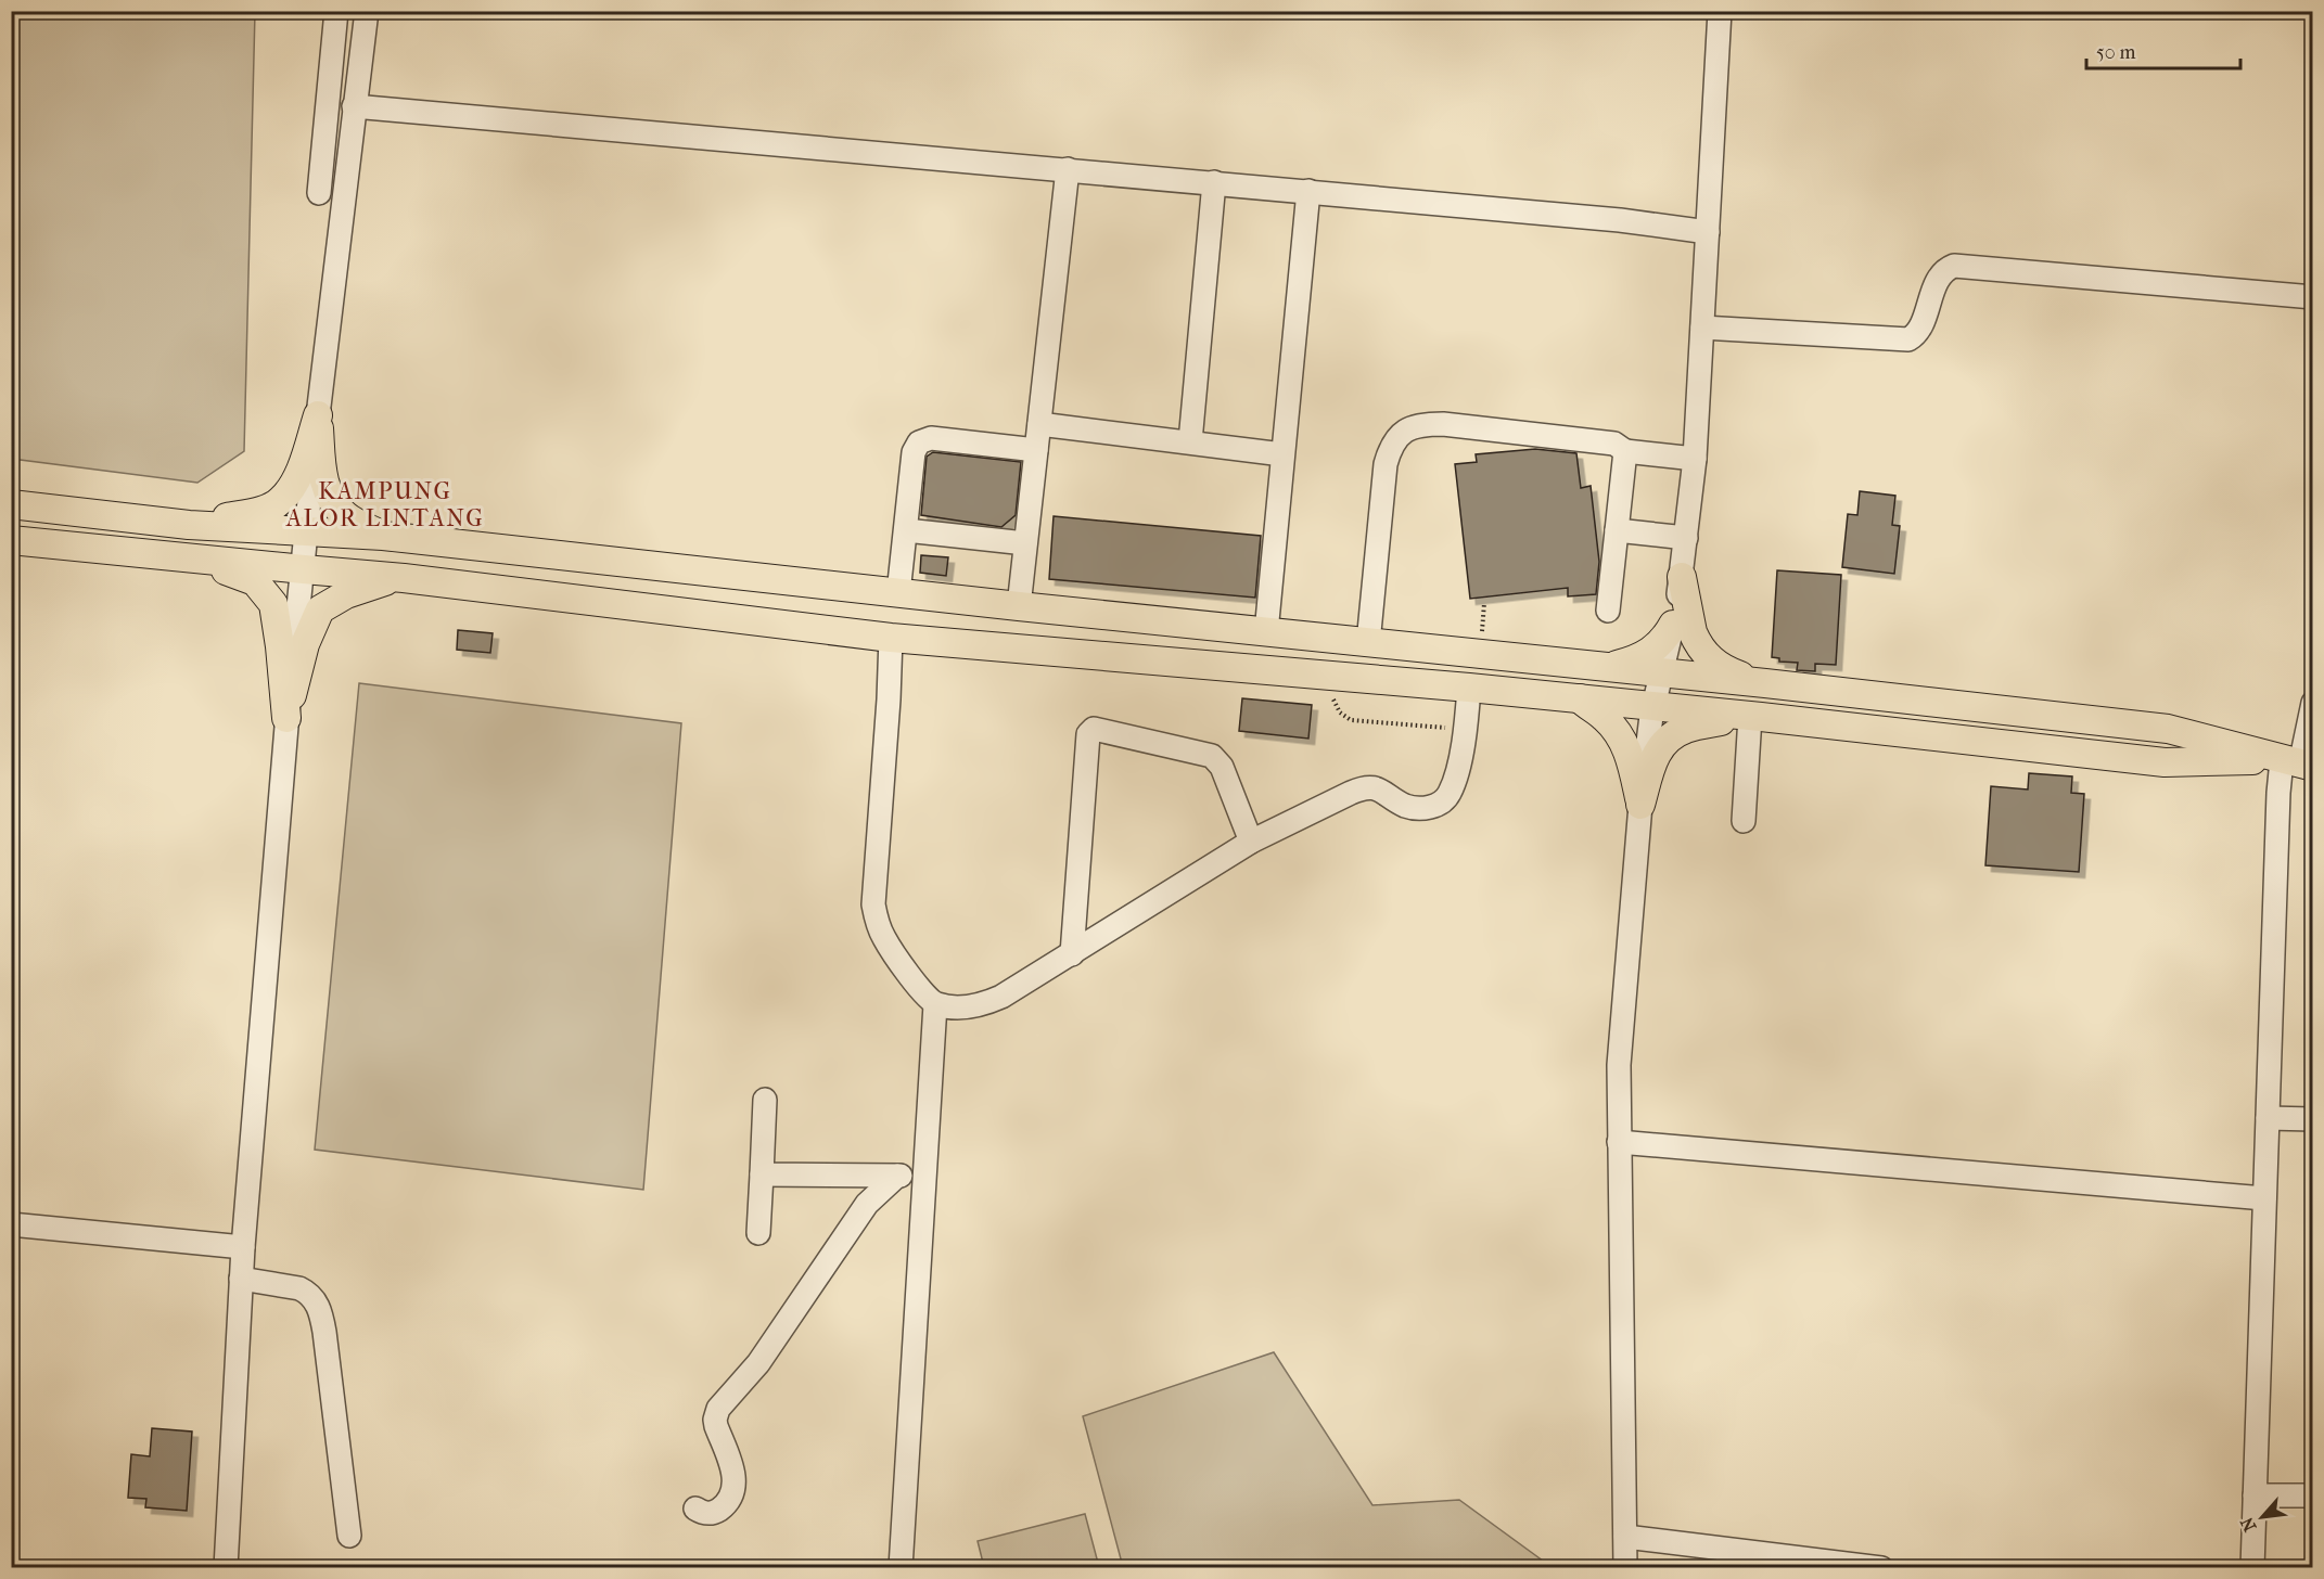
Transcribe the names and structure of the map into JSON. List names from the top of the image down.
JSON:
{
  "districts": ["KAMPUNG ALOR LINTANG"],
  "scale_bar": "50 m",
  "north": "bottom left"
}
